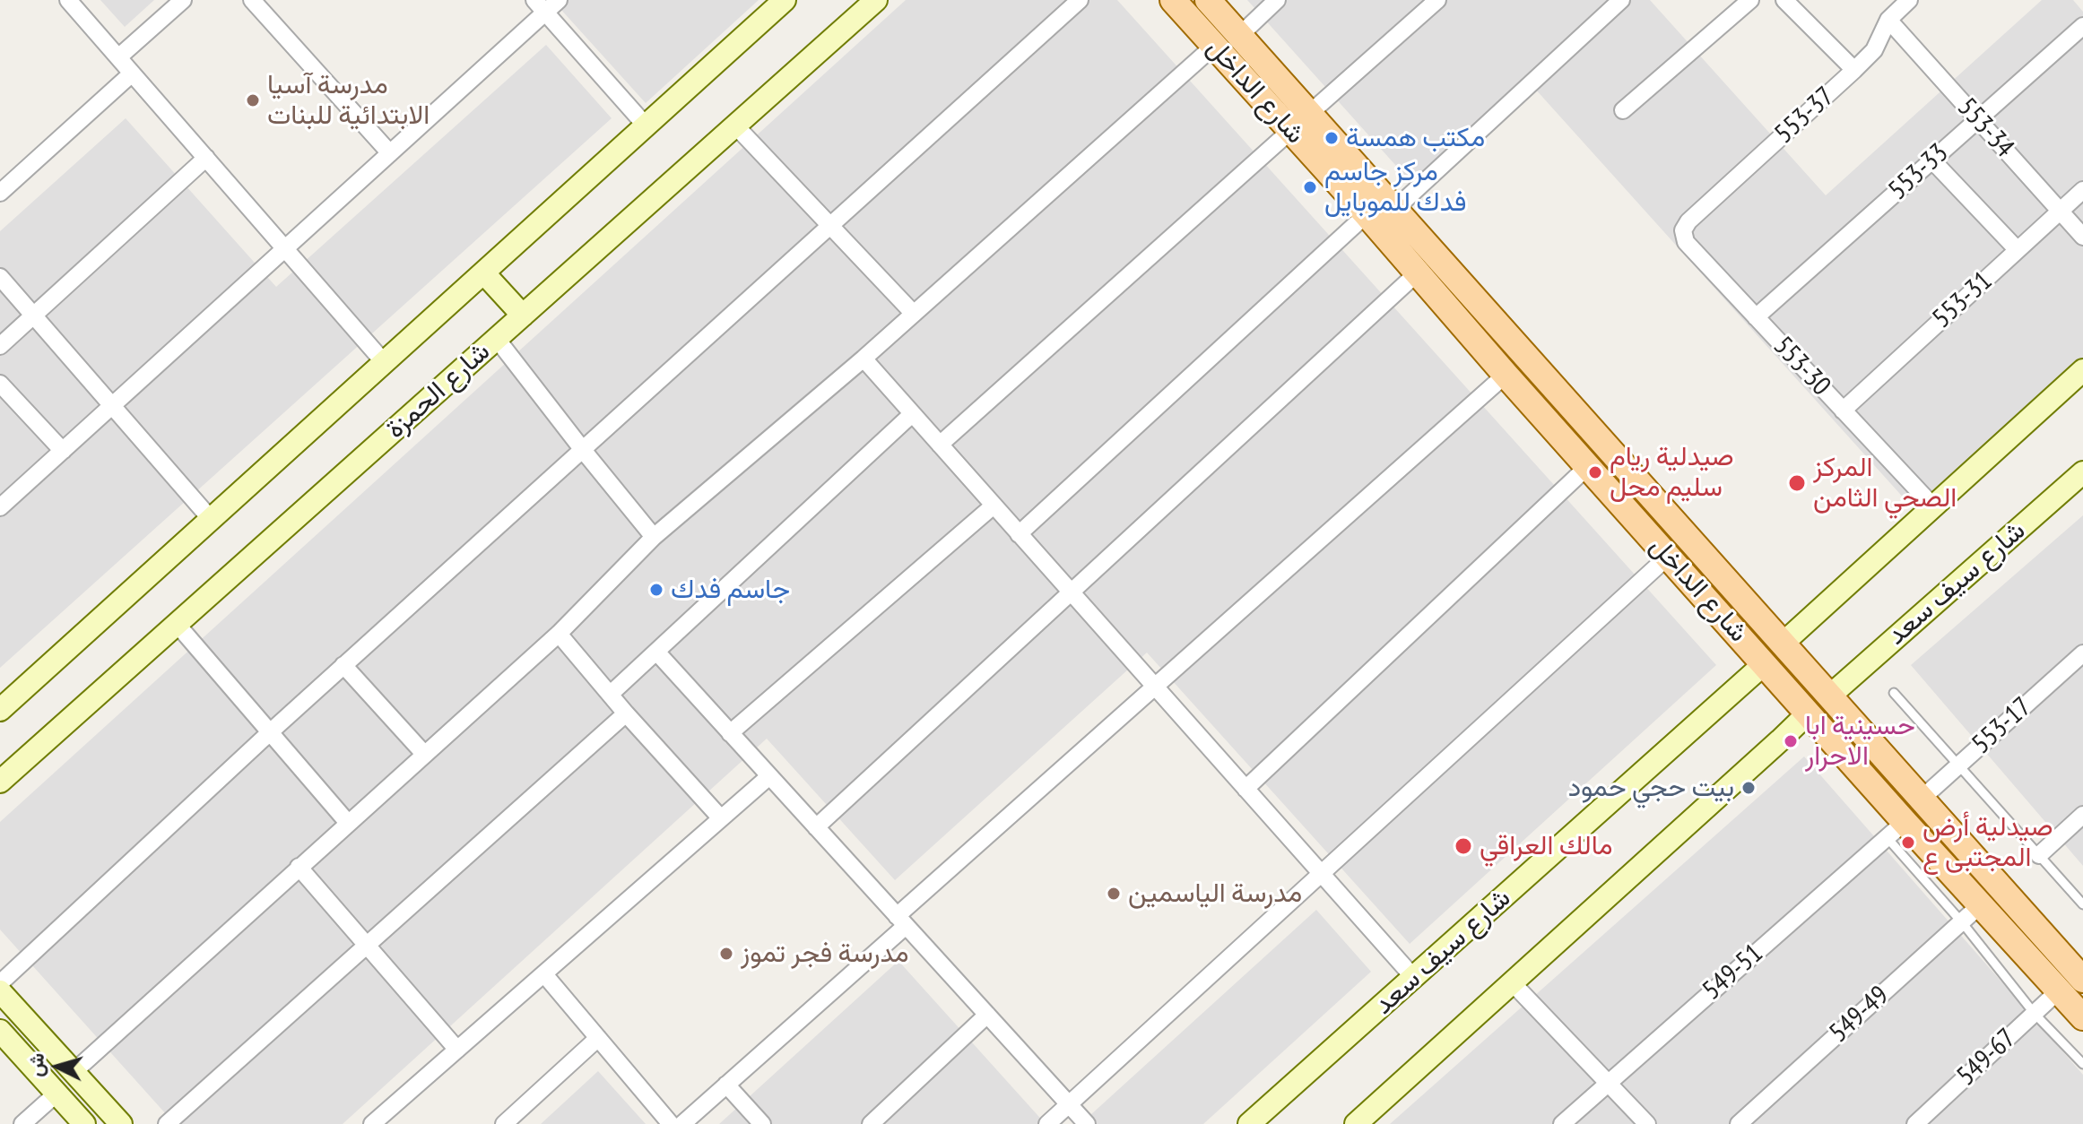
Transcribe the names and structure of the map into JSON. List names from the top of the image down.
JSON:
{
  "streets": {
    "main road": ["شارع الداخل"],
    "street": [
      "553-37",
      "553-34",
      "553-33",
      "553-31",
      "553-30",
      "شارع الحمزة",
      "شارع سيف سعد",
      "553-17",
      "549-51",
      "549-49",
      "549-67"
    ]
  },
  "crossings": [
    ["شارع الداخل", "شارع سيف سعد"],
    ["شارع الداخل", "553-17"],
    ["شارع الداخل", "549-51"],
    ["شارع الداخل", "549-49"],
    ["شارع الداخل", "549-67"],
    ["553-37", "553-34"],
    ["553-37", "553-30"],
    ["553-34", "553-33"],
    ["553-34", "553-31"],
    ["553-33", "553-30"],
    ["553-31", "553-30"]
  ],
  "places": [
    "مدرسة آسيا الابتدائية للبنات",
    "مكتب همسة",
    "مركز جاسم فدك للموبايل",
    "صيدلية ريام سليم محل",
    "المركز الصحي الثامن",
    "جاسم فدك",
    "حسينية ابا الاحرار",
    "بيت حجي حمود",
    "صيدلية أرض المجتبى ع",
    "مالك العراقي",
    "مدرسة الياسمين",
    "مدرسة فجر تموز"
  ],
  "north": "left"
}
